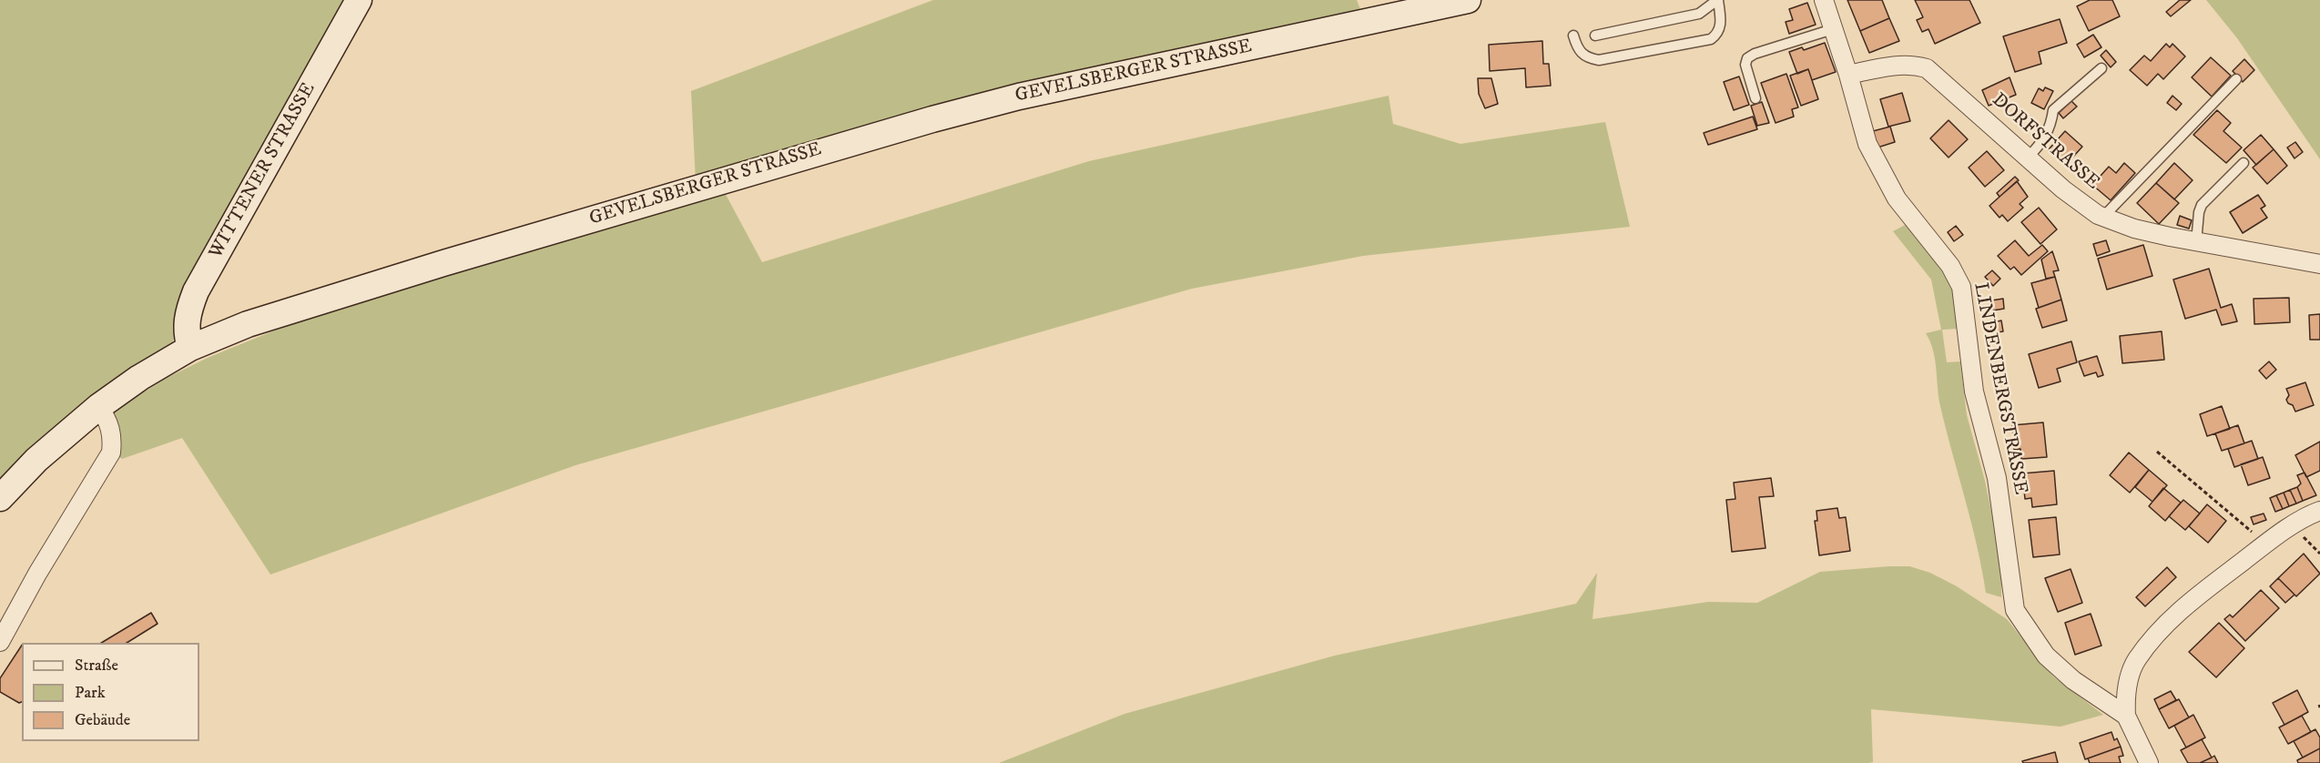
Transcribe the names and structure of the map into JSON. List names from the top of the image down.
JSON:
{
  "streets": {
    "main road": ["GEVELSBERGER STRASSE", "WITTENER STRASSE"],
    "street": ["DORFSTRASSE", "LINDENBERGSTRASSE"]
  },
  "crossings": [
    ["GEVELSBERGER STRASSE", "WITTENER STRASSE"],
    ["DORFSTRASSE", "LINDENBERGSTRASSE"]
  ],
  "legend": ["Straße", "Park", "Gebäude"]
}
